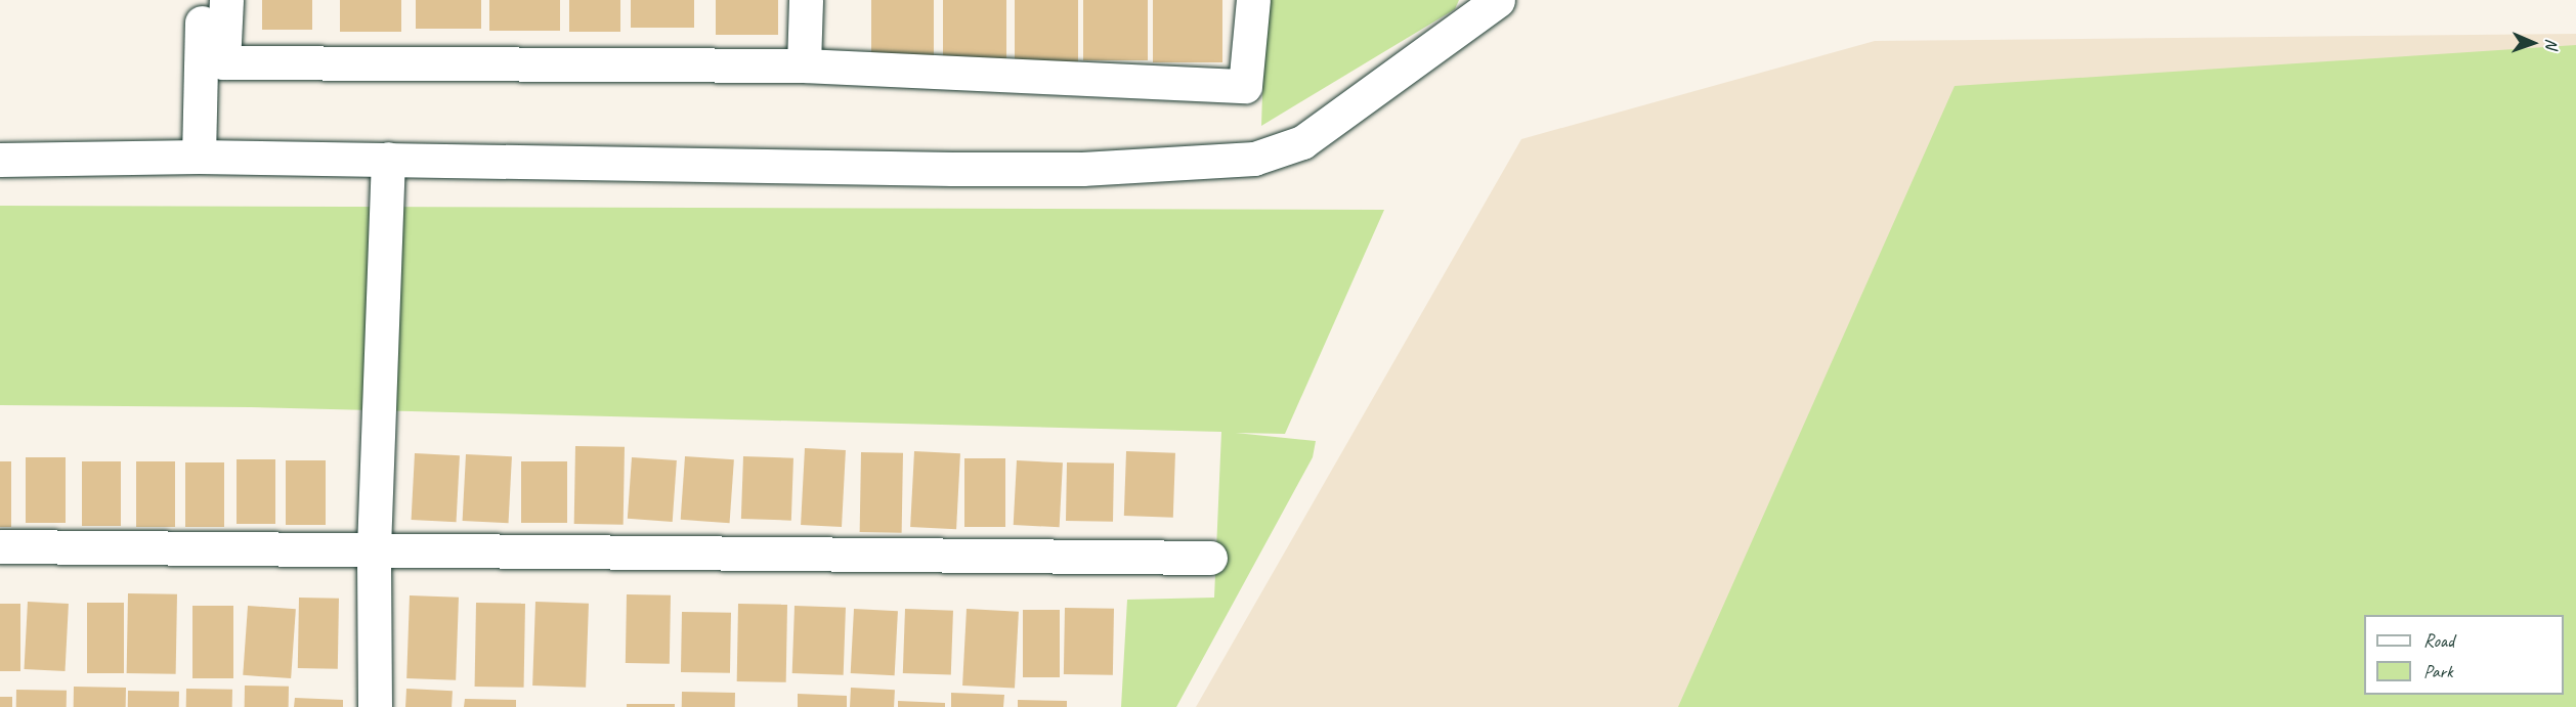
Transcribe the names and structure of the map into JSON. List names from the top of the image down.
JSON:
{
  "legend": ["Road", "Park"],
  "north": "right"
}
